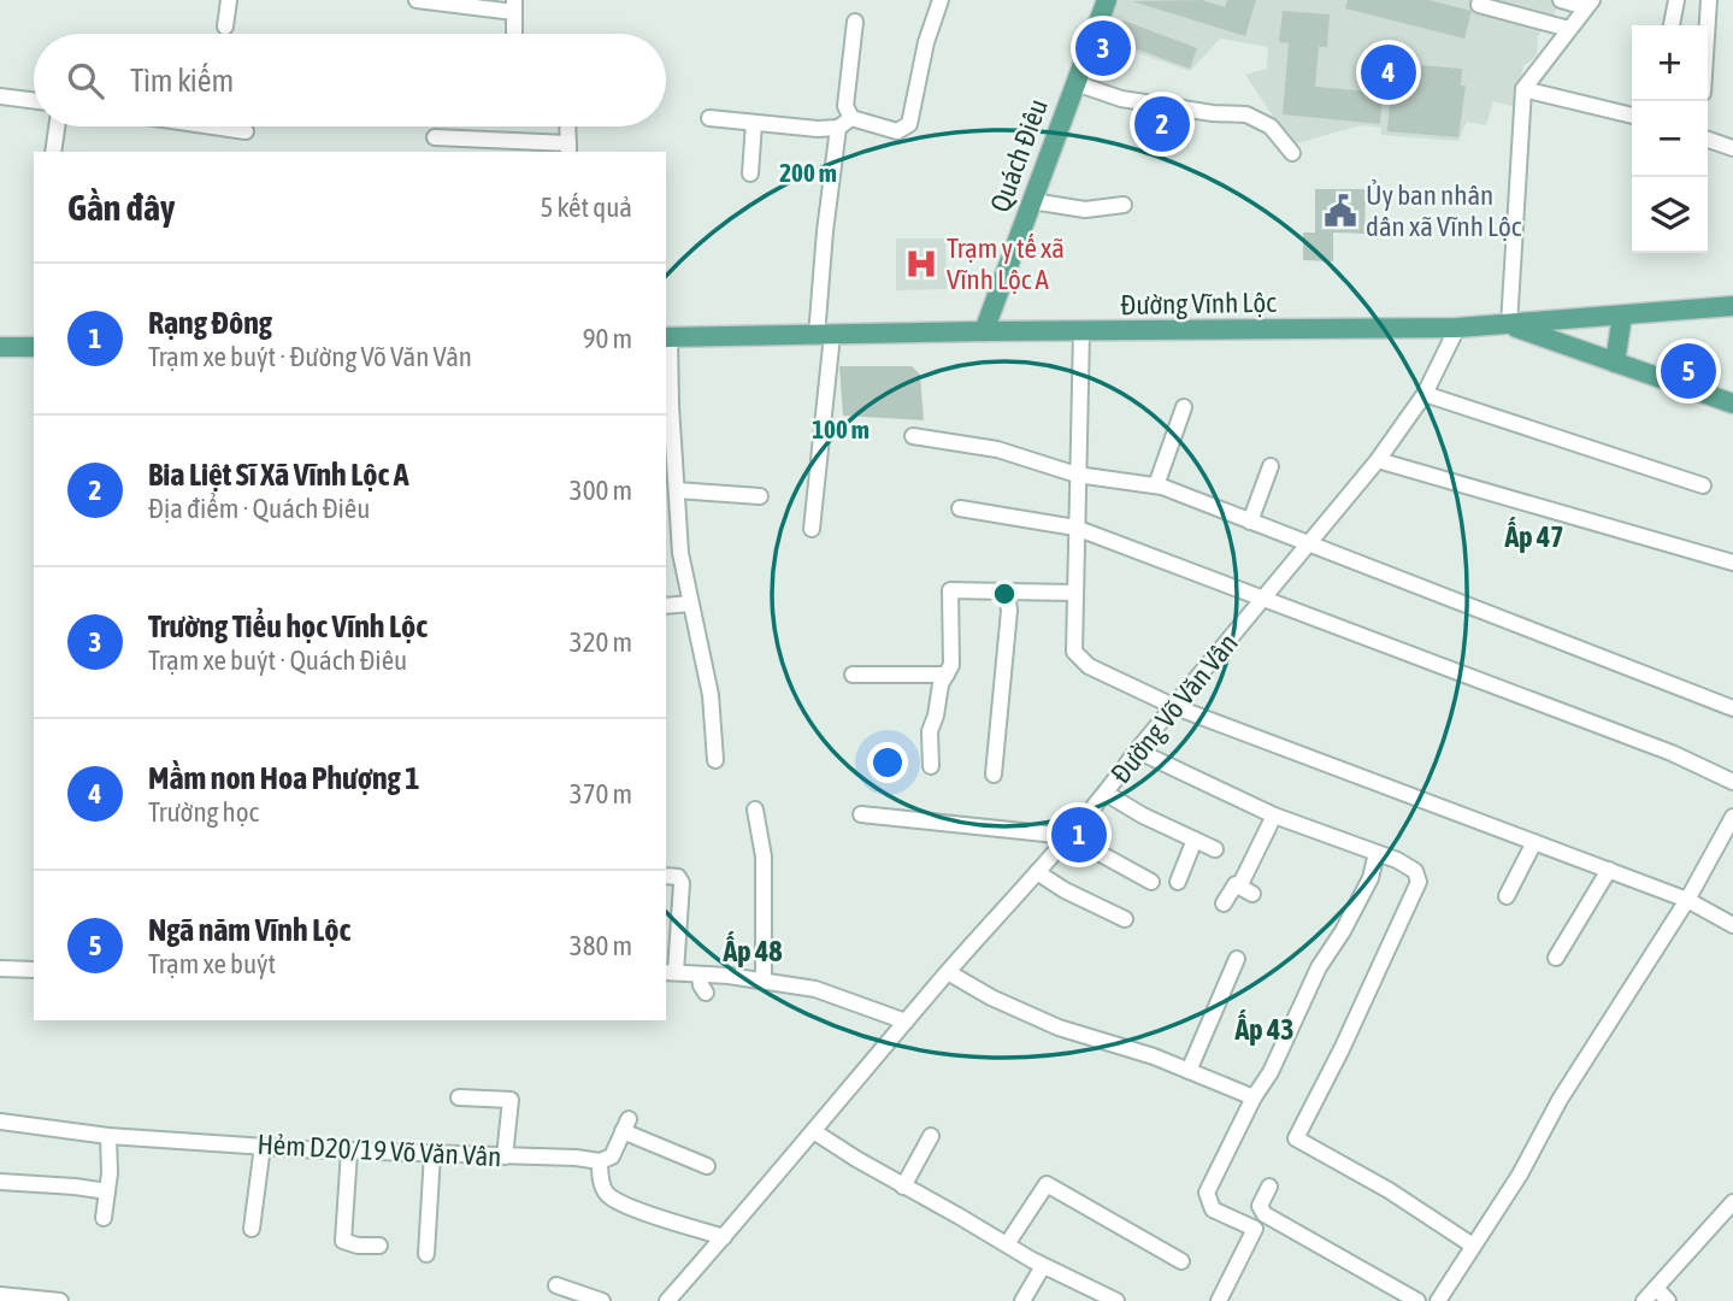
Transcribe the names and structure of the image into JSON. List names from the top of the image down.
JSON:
{
  "streets": {
    "main road": ["Quách Điêu", "Đường Vĩnh Lộc"],
    "street": ["Đường Võ Văn Vân", "Hẻm D20/19 Võ Văn Vân"]
  },
  "crossings": [
    ["Quách Điêu", "Đường Vĩnh Lộc"],
    ["Đường Vĩnh Lộc", "Đường Võ Văn Vân"]
  ],
  "districts": ["Ấp 47", "Ấp 48", "Ấp 43"],
  "places": {
    "public building": ["Ủy ban nhân dân xã Vĩnh Lộc"],
    "hospital": ["Trạm y tế xã Vĩnh Lộc A"]
  },
  "page": {
    "pins": [
      "3",
      "4",
      "2",
      "5",
      "1"
    ],
    "map_buttons": ["+", "−"],
    "search": "Tìm kiếm",
    "heading": ["Gần đây", "5 kết quả"],
    "list": [
      {
        "mark": "1",
        "name": "Rạng Đông",
        "note": "Trạm xe buýt · Đường Võ Văn Vân",
        "value": "90 m"
      },
      {
        "mark": "2",
        "name": "Bia Liệt Sĩ Xã Vĩnh Lộc A",
        "note": "Địa điểm · Quách Điêu",
        "value": "300 m"
      },
      {
        "mark": "3",
        "name": "Trường Tiểu học Vĩnh Lộc",
        "note": "Trạm xe buýt · Quách Điêu",
        "value": "320 m"
      },
      {
        "mark": "4",
        "name": "Mầm non Hoa Phượng 1",
        "note": "Trường học",
        "value": "370 m"
      },
      {
        "mark": "5",
        "name": "Ngã năm Vĩnh Lộc",
        "note": "Trạm xe buýt",
        "value": "380 m"
      }
    ]
  },
  "rings": ["200 m", "100 m"]
}
